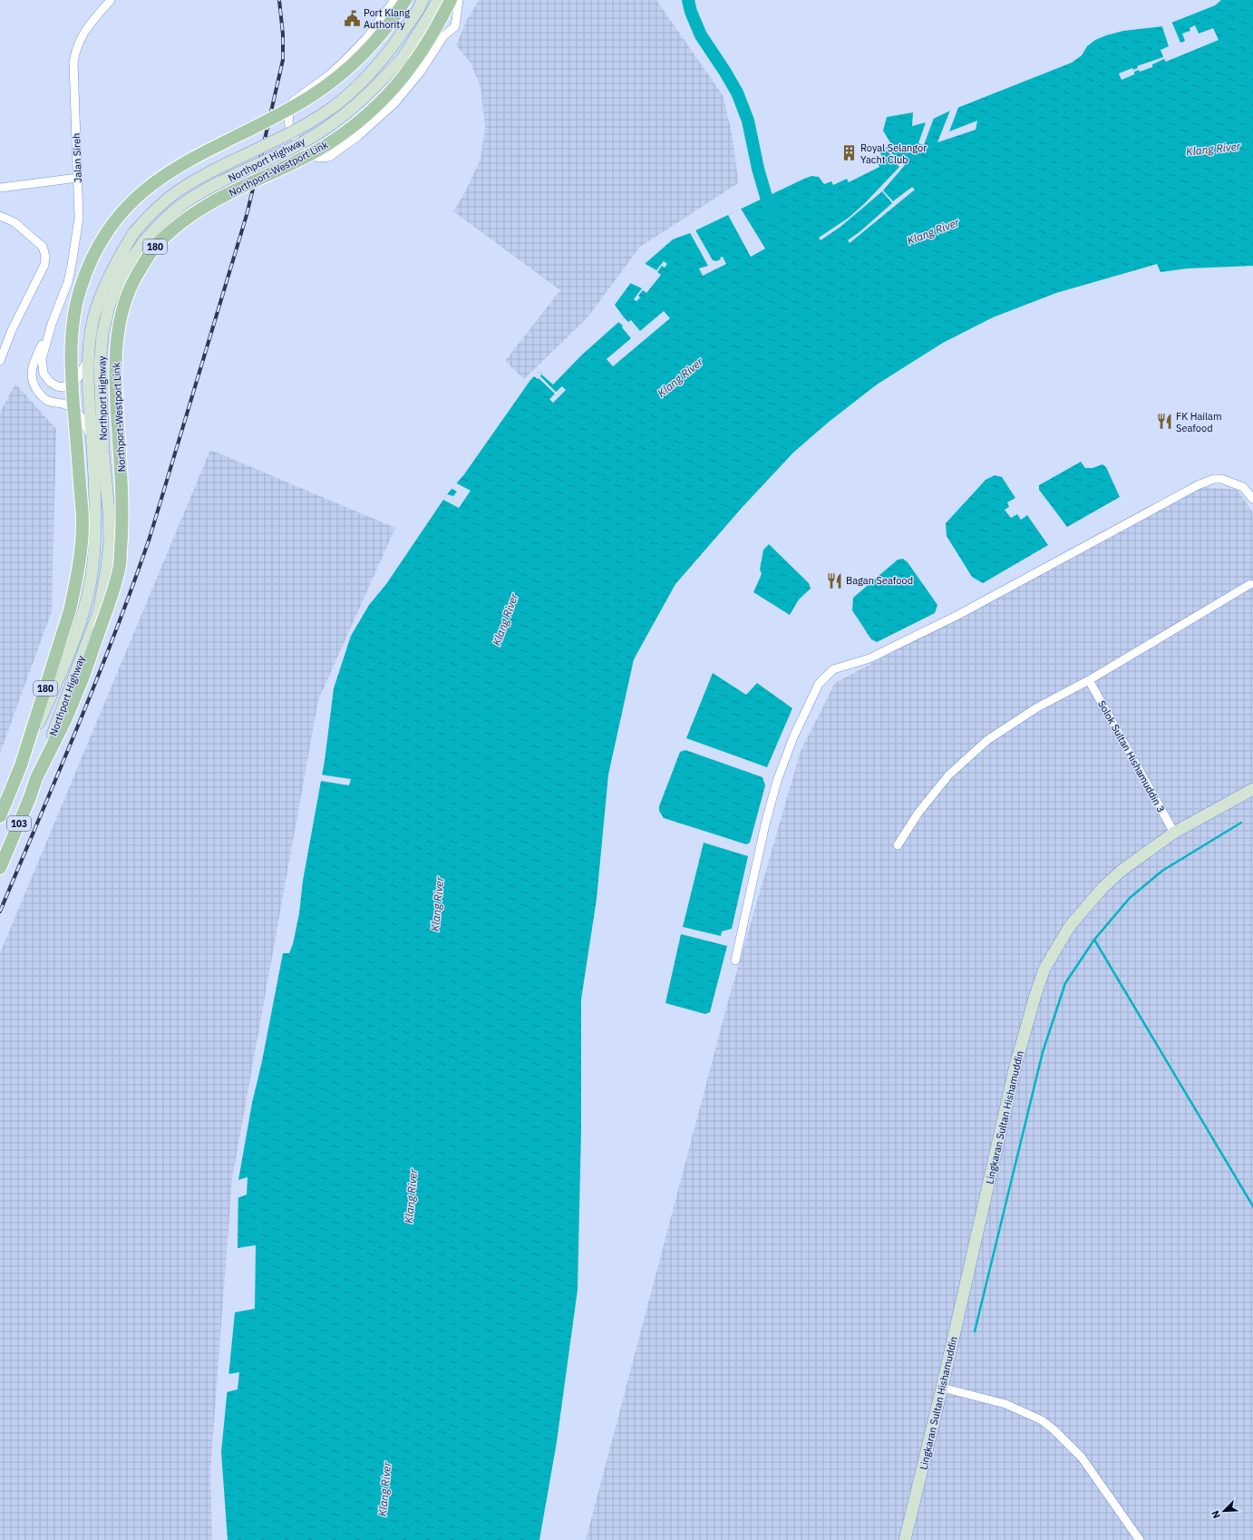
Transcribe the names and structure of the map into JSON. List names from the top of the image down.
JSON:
{
  "streets": {
    "main road": [
      "Northport Highway",
      "Northport-Westport Link",
      "180",
      "103",
      "Lingkaran Sultan Hishamuddin"
    ],
    "street": ["Jalan Sireh", "Solok Sultan Hishamuddin 3"]
  },
  "crossings": [
    ["Northport Highway", "Northport-Westport Link"],
    ["Northport Highway", "180"],
    ["Solok Sultan Hishamuddin 3", "Lingkaran Sultan Hishamuddin"]
  ],
  "water": ["Klang River"],
  "places": {
    "public building": ["Port Klang Authority"],
    "building": ["Royal Selangor Yacht Club"],
    "restaurant": ["FK Hailam Seafood", "Bagan Seafood"]
  },
  "north": "bottom left"
}
